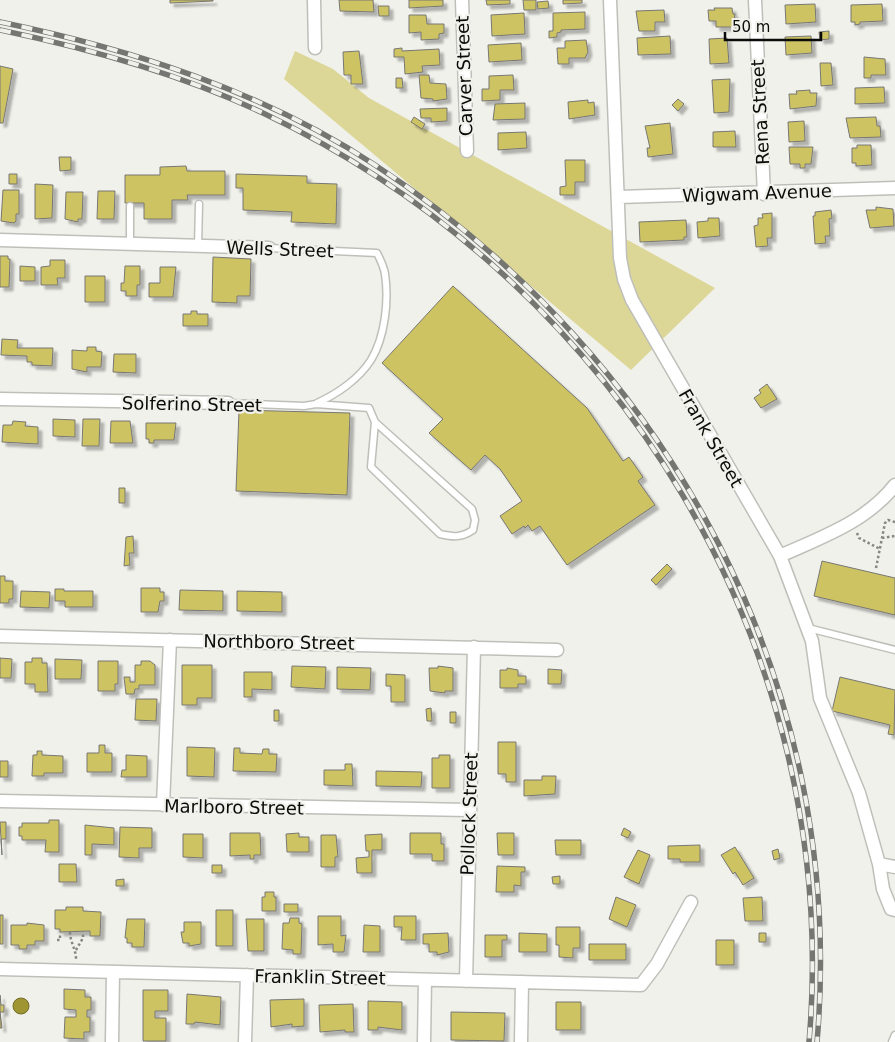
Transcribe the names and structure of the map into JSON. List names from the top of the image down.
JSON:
{
  "streets": {
    "street": [
      "Carver Street",
      "Rena Street",
      "Wigwam Avenue",
      "Wells Street",
      "Solferino Street",
      "Frank Street",
      "Northboro Street",
      "Marlboro Street",
      "Pollock Street",
      "Franklin Street"
    ]
  },
  "crossings": [
    ["Rena Street", "Wigwam Avenue"],
    ["Wigwam Avenue", "Frank Street"],
    ["Wells Street", "Solferino Street"],
    ["Northboro Street", "Pollock Street"],
    ["Marlboro Street", "Pollock Street"],
    ["Pollock Street", "Franklin Street"]
  ],
  "scale_bar": "50 m"
}
